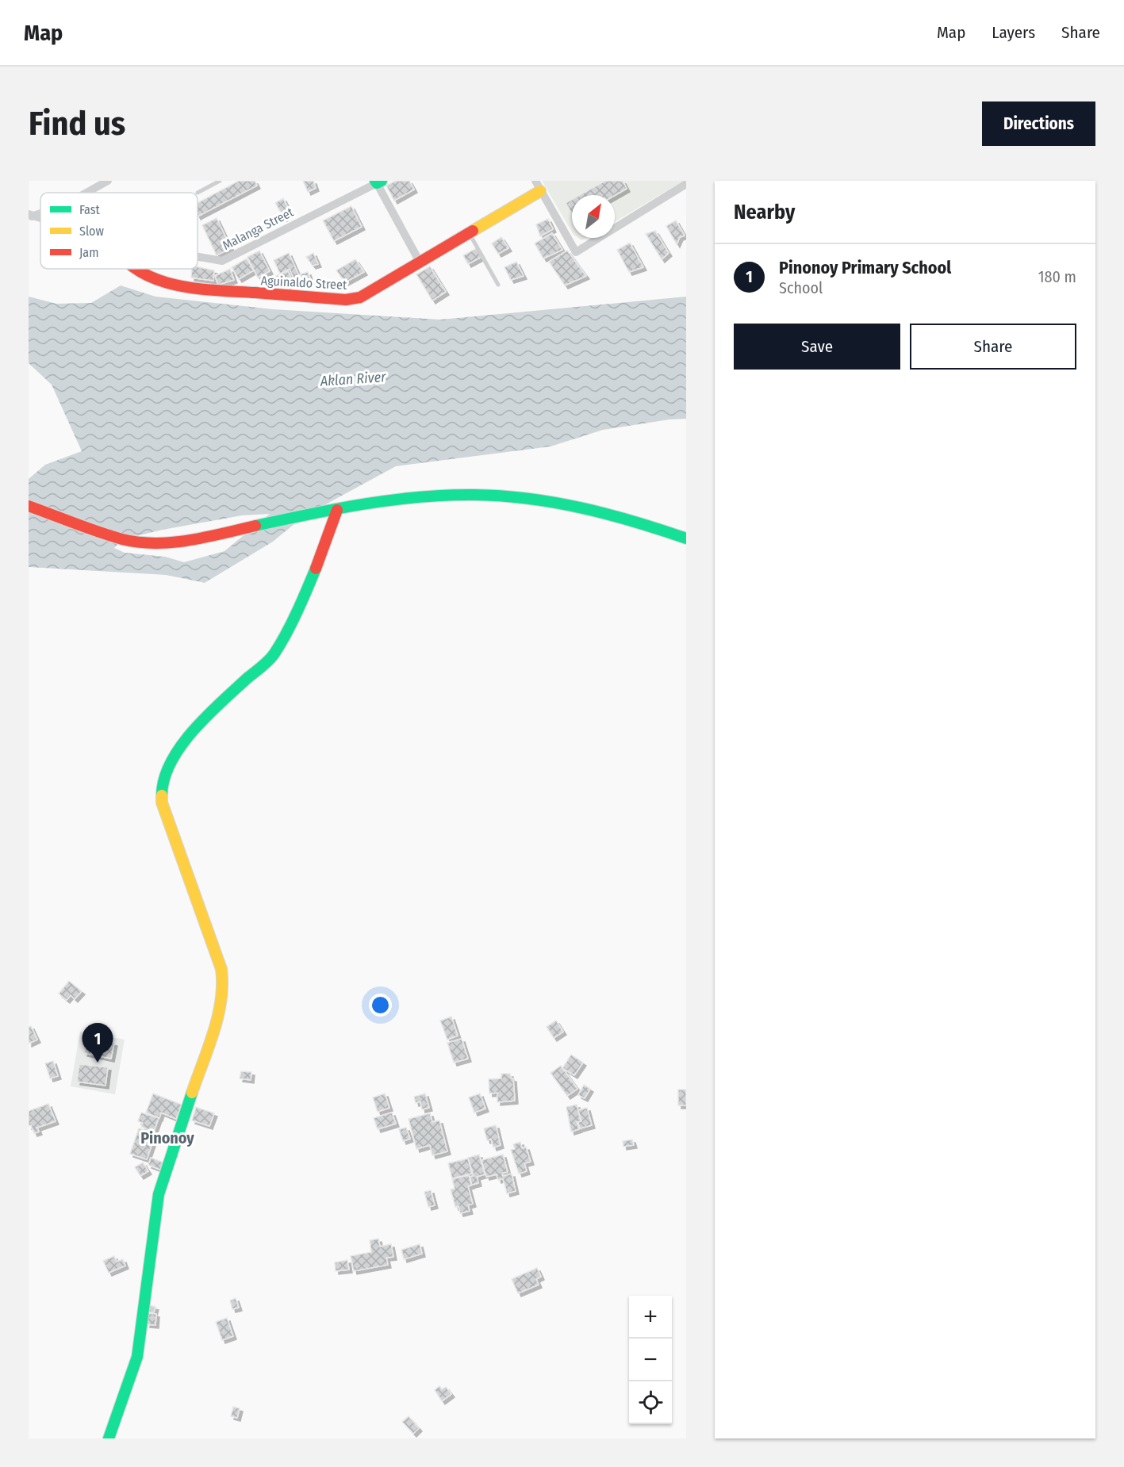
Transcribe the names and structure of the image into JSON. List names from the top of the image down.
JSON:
{
  "streets": {
    "street": ["Malanga Street", "Aguinaldo Street"]
  },
  "districts": ["Pinonoy"],
  "water": ["Aklan River"],
  "legend": ["Fast", "Slow", "Jam"],
  "north": "top right",
  "page": {
    "header": "Map",
    "nav": ["Map", "Layers", "Share"],
    "buttons": [
      "Directions",
      ["Save", "Share"]
    ],
    "title": "Find us",
    "heading": "Nearby",
    "list": [
      {
        "mark": "1",
        "name": "Pinonoy Primary School",
        "note": "School",
        "value": "180 m"
      }
    ],
    "pins": "1",
    "map_buttons": ["+", "−"]
  }
}
